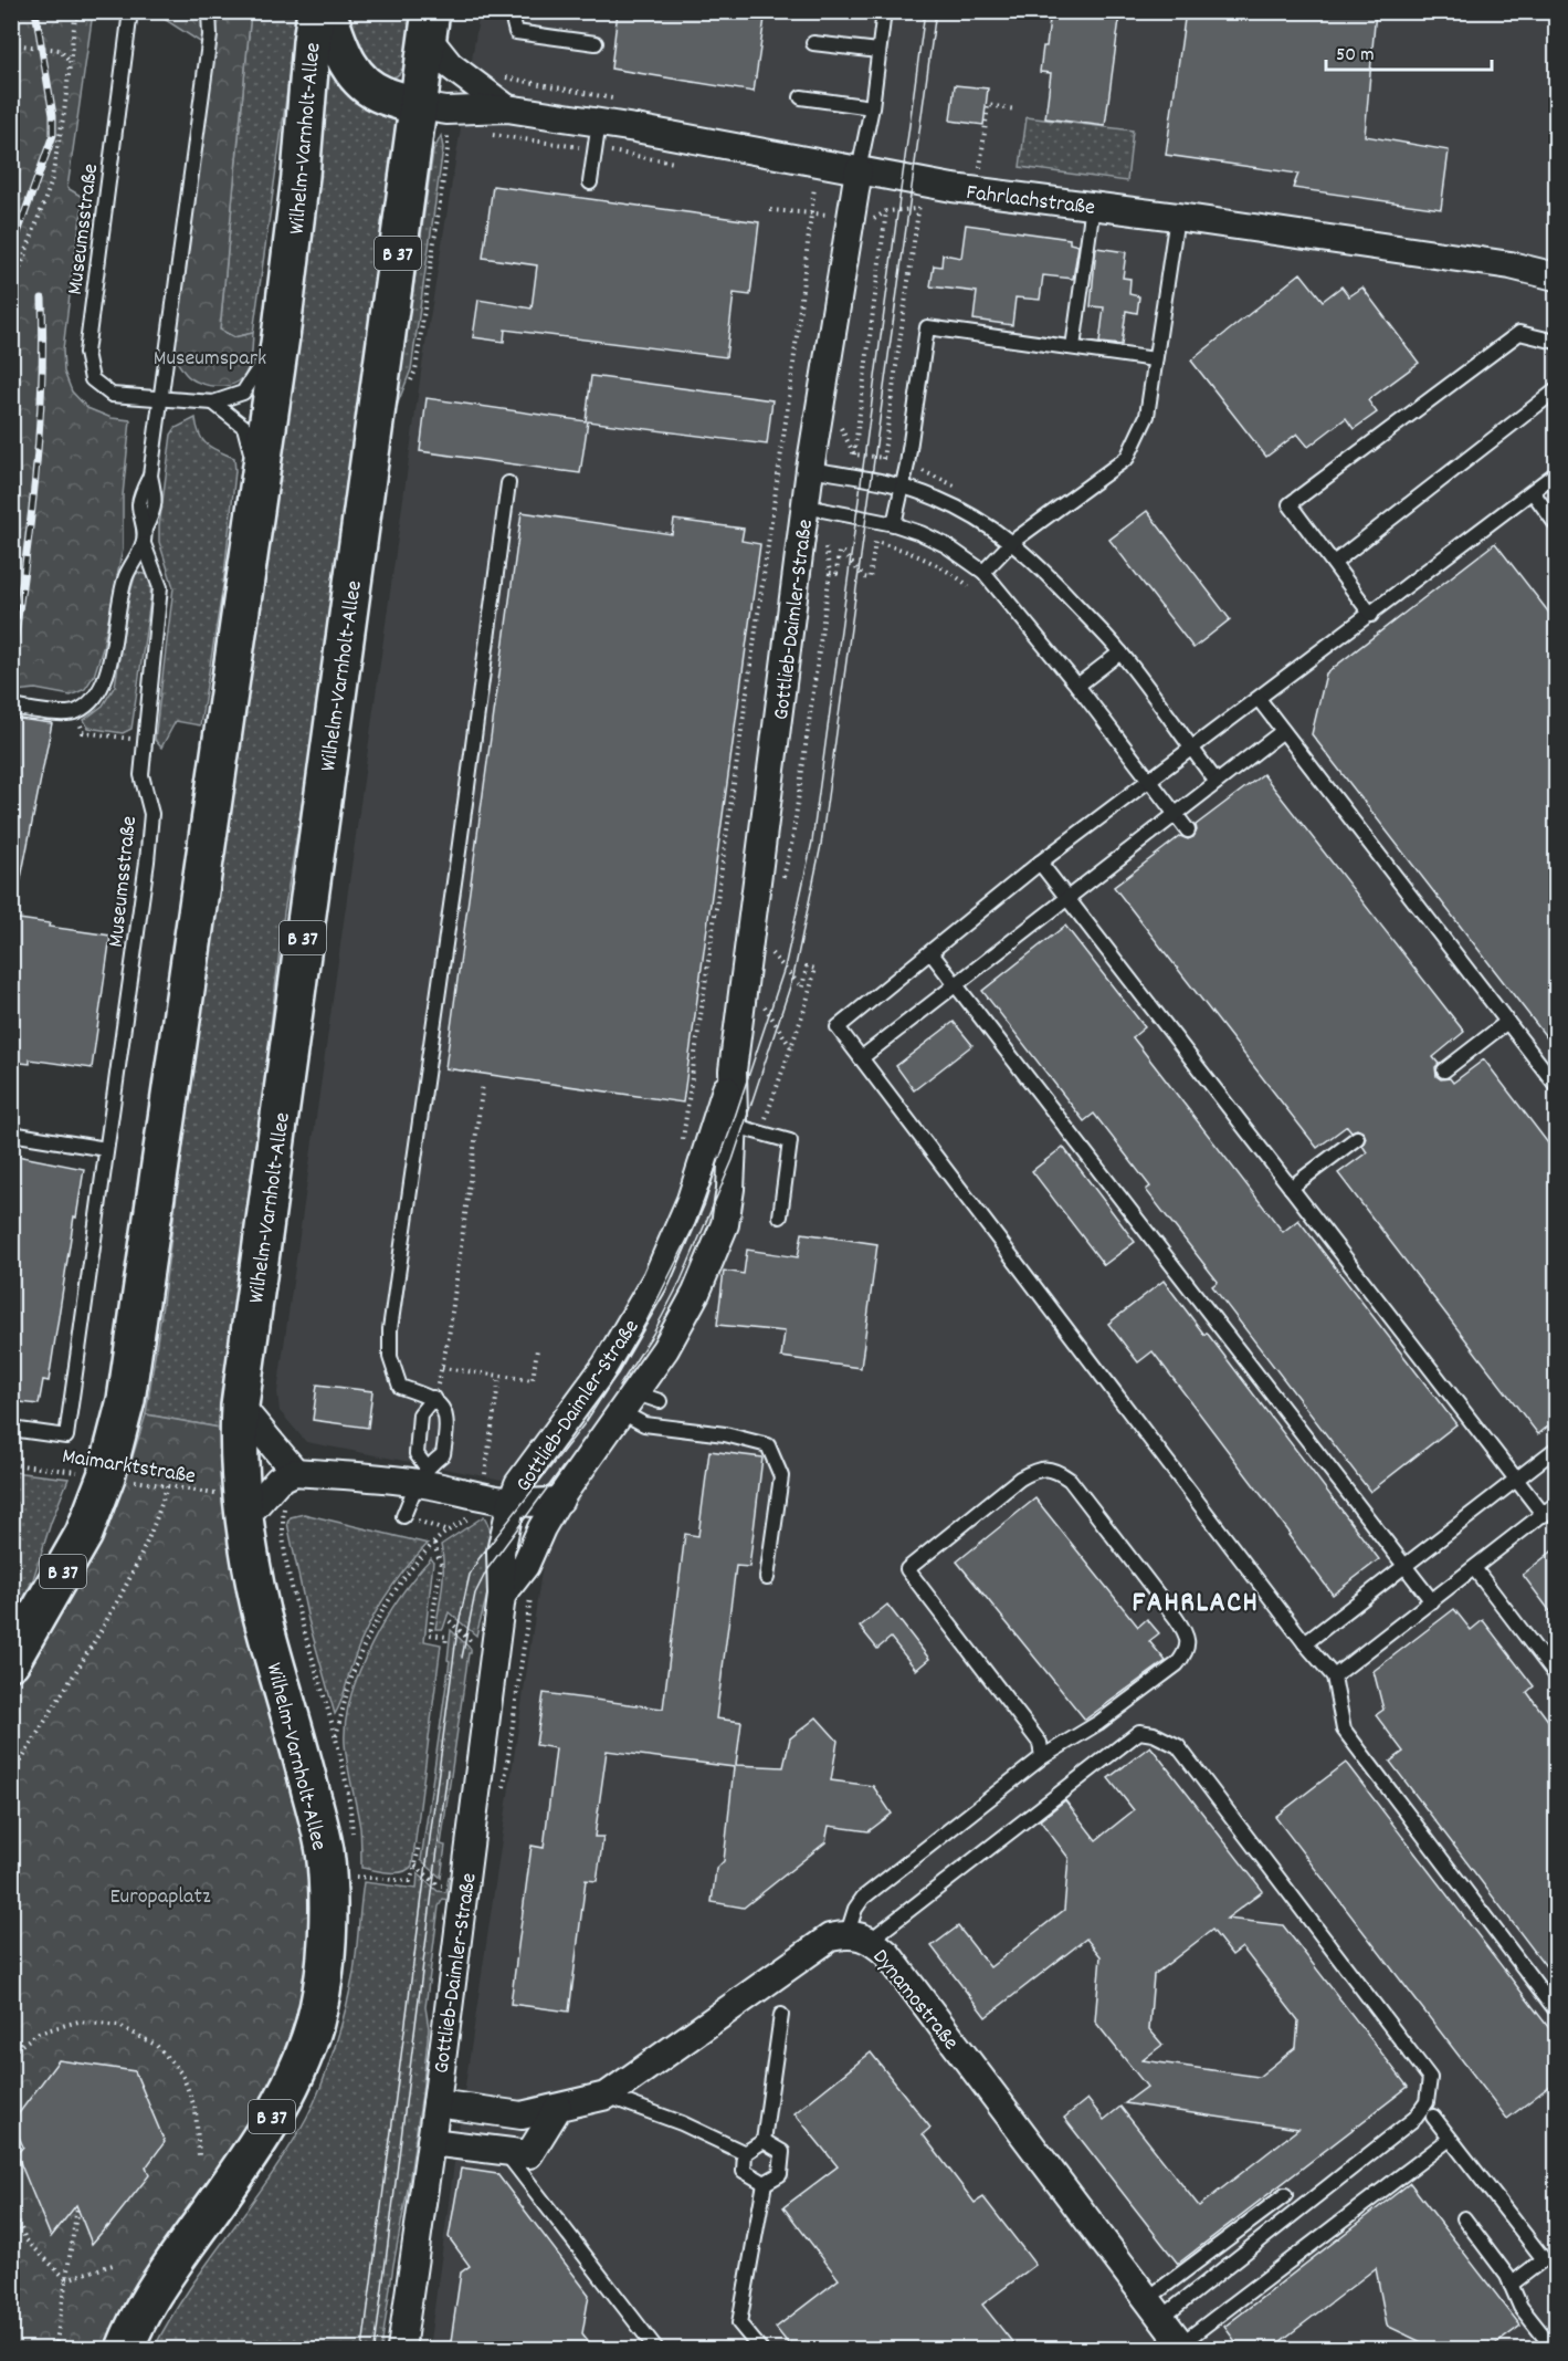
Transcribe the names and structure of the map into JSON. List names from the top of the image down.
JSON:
{
  "streets": {
    "main road": ["Wilhelm-Varnholt-Allee", "B 37"],
    "street": ["Fahrlachstraße", "Gottlieb-Daimler-Straße", "Dynamostraße"],
    "lane": ["Museumsstraße"],
    "path": ["Maimarktstraße"]
  },
  "crossings": [
    ["Wilhelm-Varnholt-Allee", "Fahrlachstraße"],
    ["Wilhelm-Varnholt-Allee", "Museumsstraße"],
    ["Wilhelm-Varnholt-Allee", "Maimarktstraße"],
    ["Fahrlachstraße", "Gottlieb-Daimler-Straße"]
  ],
  "districts": ["FAHRLACH"],
  "parks": ["Museumspark", "Europaplatz"],
  "scale_bar": "50 m"
}
